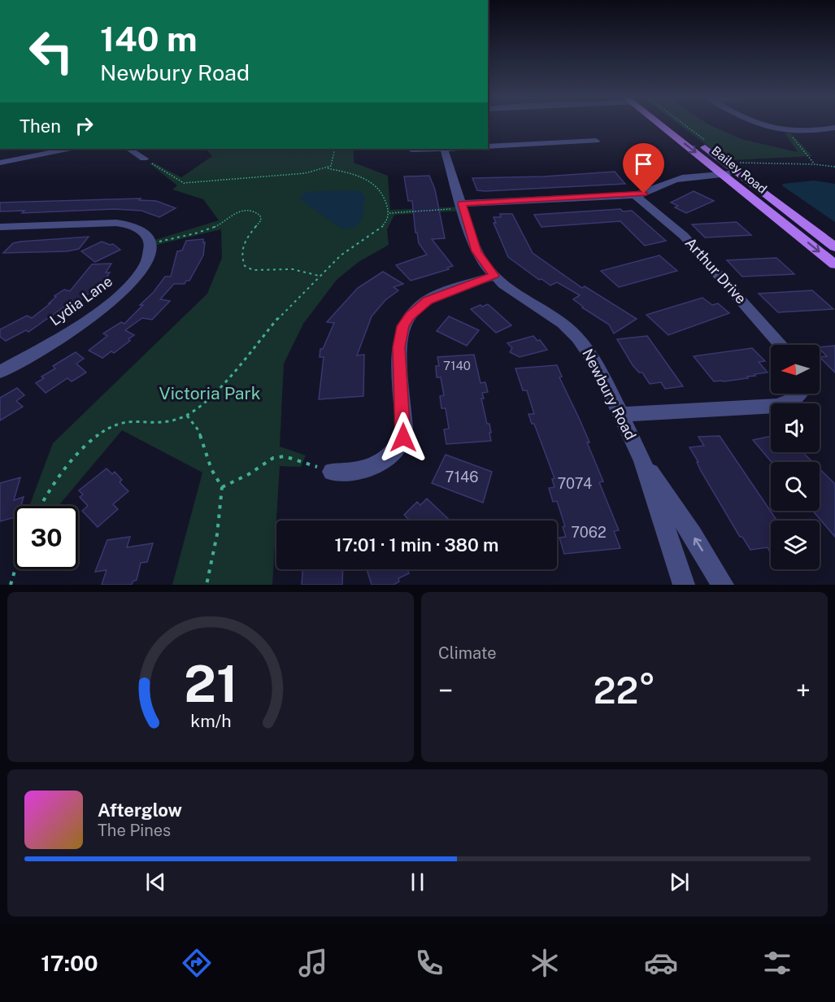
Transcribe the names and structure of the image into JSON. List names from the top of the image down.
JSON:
{
  "streets": {
    "main road": ["Bailey Road"],
    "street": ["Arthur Drive", "Lydia Lane", "Newbury Road"]
  },
  "parks": ["Victoria Park"],
  "house_numbers": [
    "7140",
    "7146",
    "7074",
    "7062"
  ],
  "north": "left",
  "page": {
    "turn": ["140 m", "Newbury Road"],
    "then": "Then",
    "limit": "30",
    "trip": "17:01 · 1 min · 380 m",
    "tile": "Climate",
    "heat": ["−", "22°", "+"],
    "song": ["Afterglow", "The Pines"],
    "tabs": "17:00",
    "gauge": ["21", "km/h"]
  }
}
